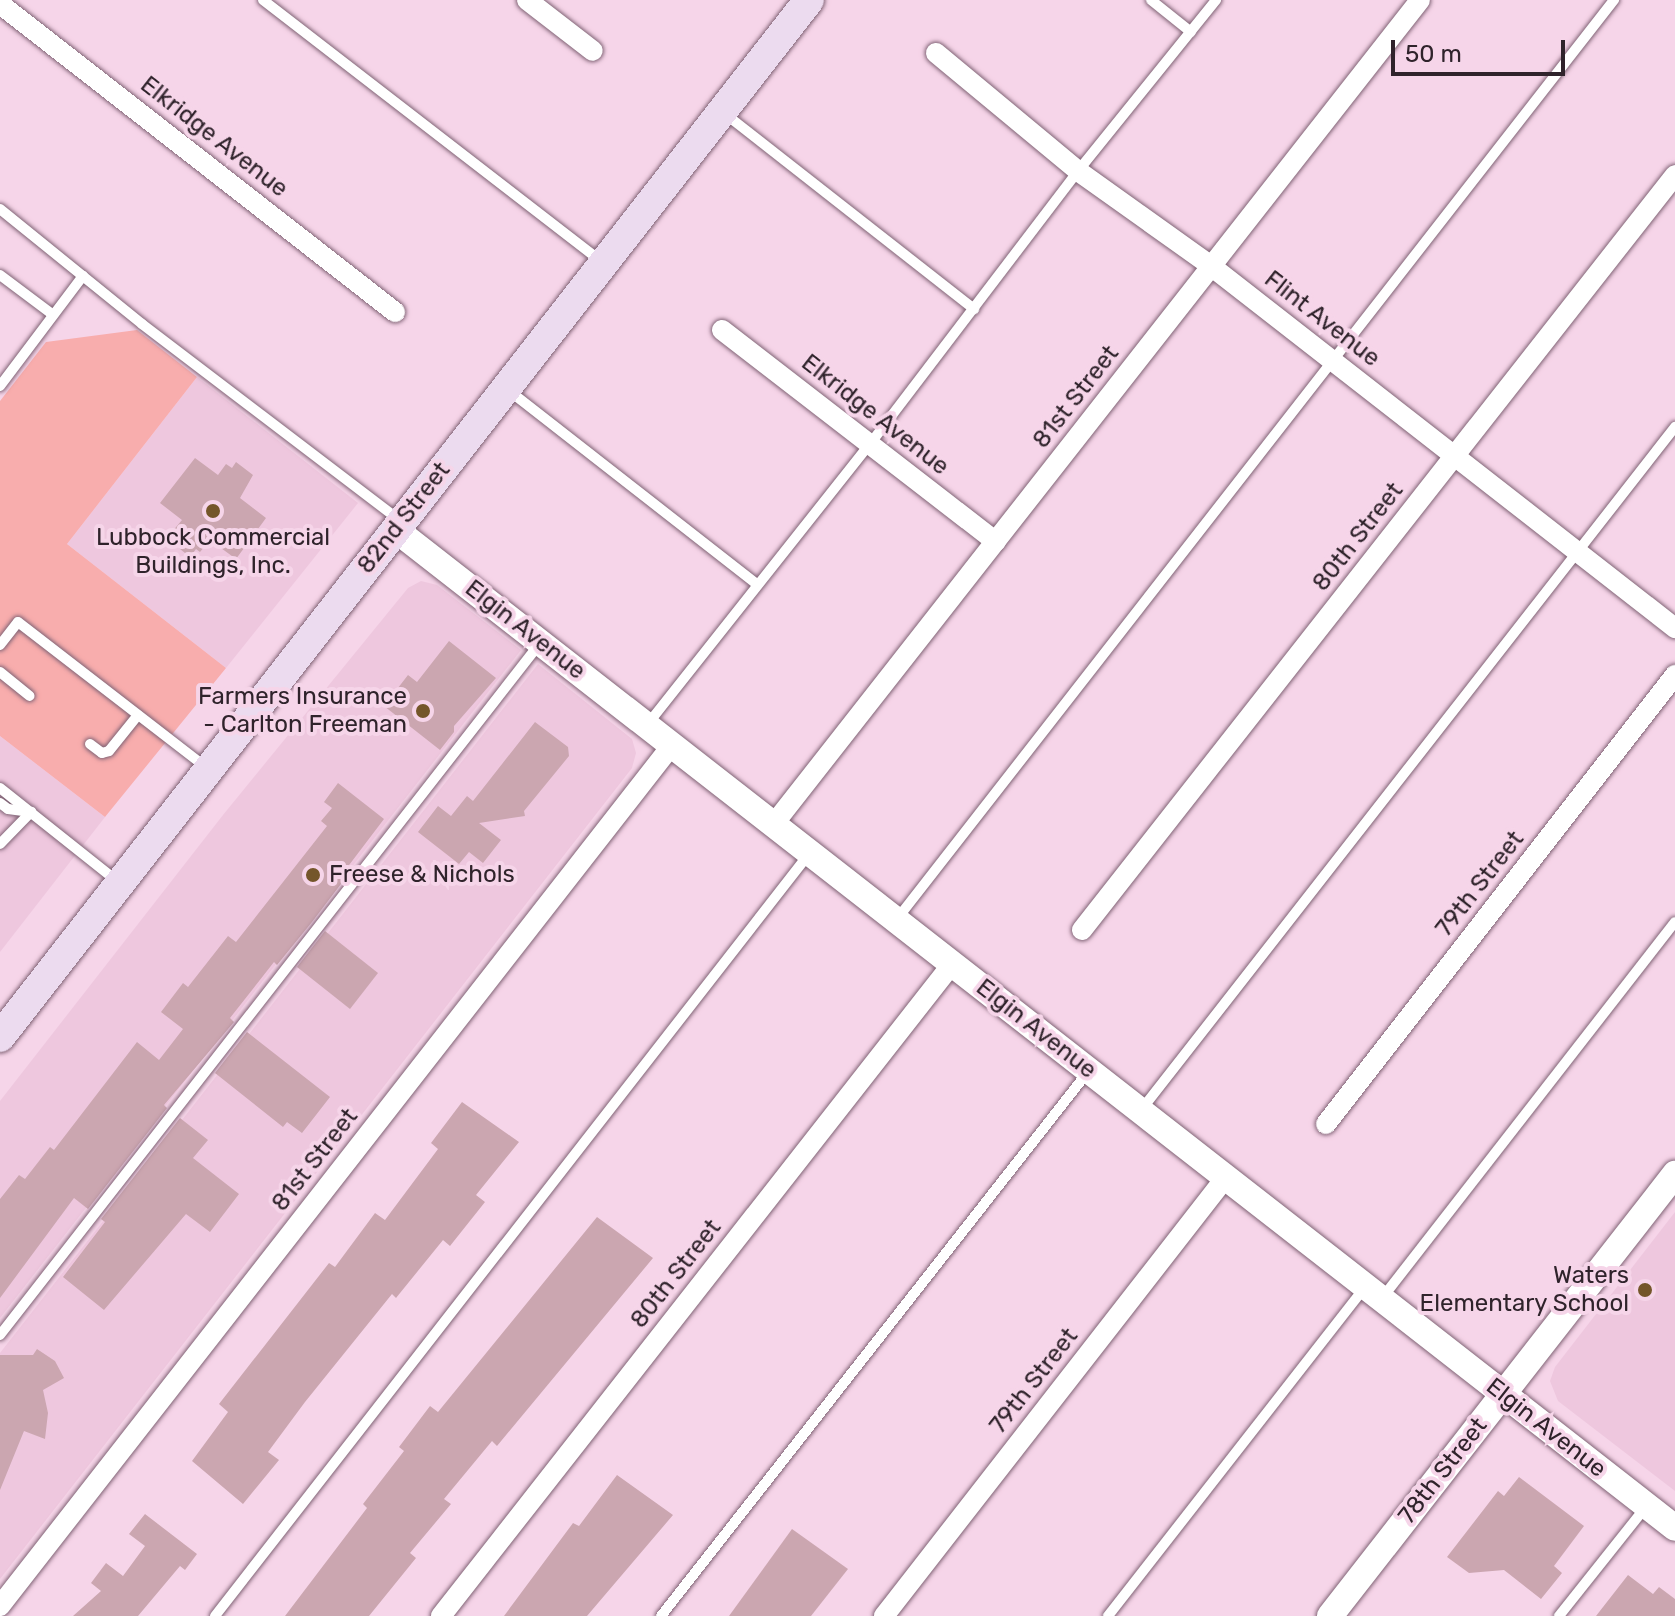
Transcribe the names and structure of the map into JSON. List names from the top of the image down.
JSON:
{
  "streets": {
    "main road": ["82nd Street"],
    "street": [
      "Elkridge Avenue",
      "Flint Avenue",
      "81st Street",
      "80th Street",
      "Elgin Avenue",
      "79th Street",
      "78th Street"
    ]
  },
  "crossings": [
    ["Elkridge Avenue", "81st Street"],
    ["Flint Avenue", "81st Street"],
    ["Flint Avenue", "80th Street"],
    ["81st Street", "Elgin Avenue"],
    ["82nd Street", "Elgin Avenue"],
    ["80th Street", "Elgin Avenue"],
    ["Elgin Avenue", "79th Street"],
    ["Elgin Avenue", "78th Street"]
  ],
  "places": [
    "Lubbock Commercial Buildings, Inc.",
    "Farmers Insurance - Carlton Freeman",
    "Freese & Nichols",
    "Waters Elementary School"
  ],
  "scale_bar": "50 m"
}
